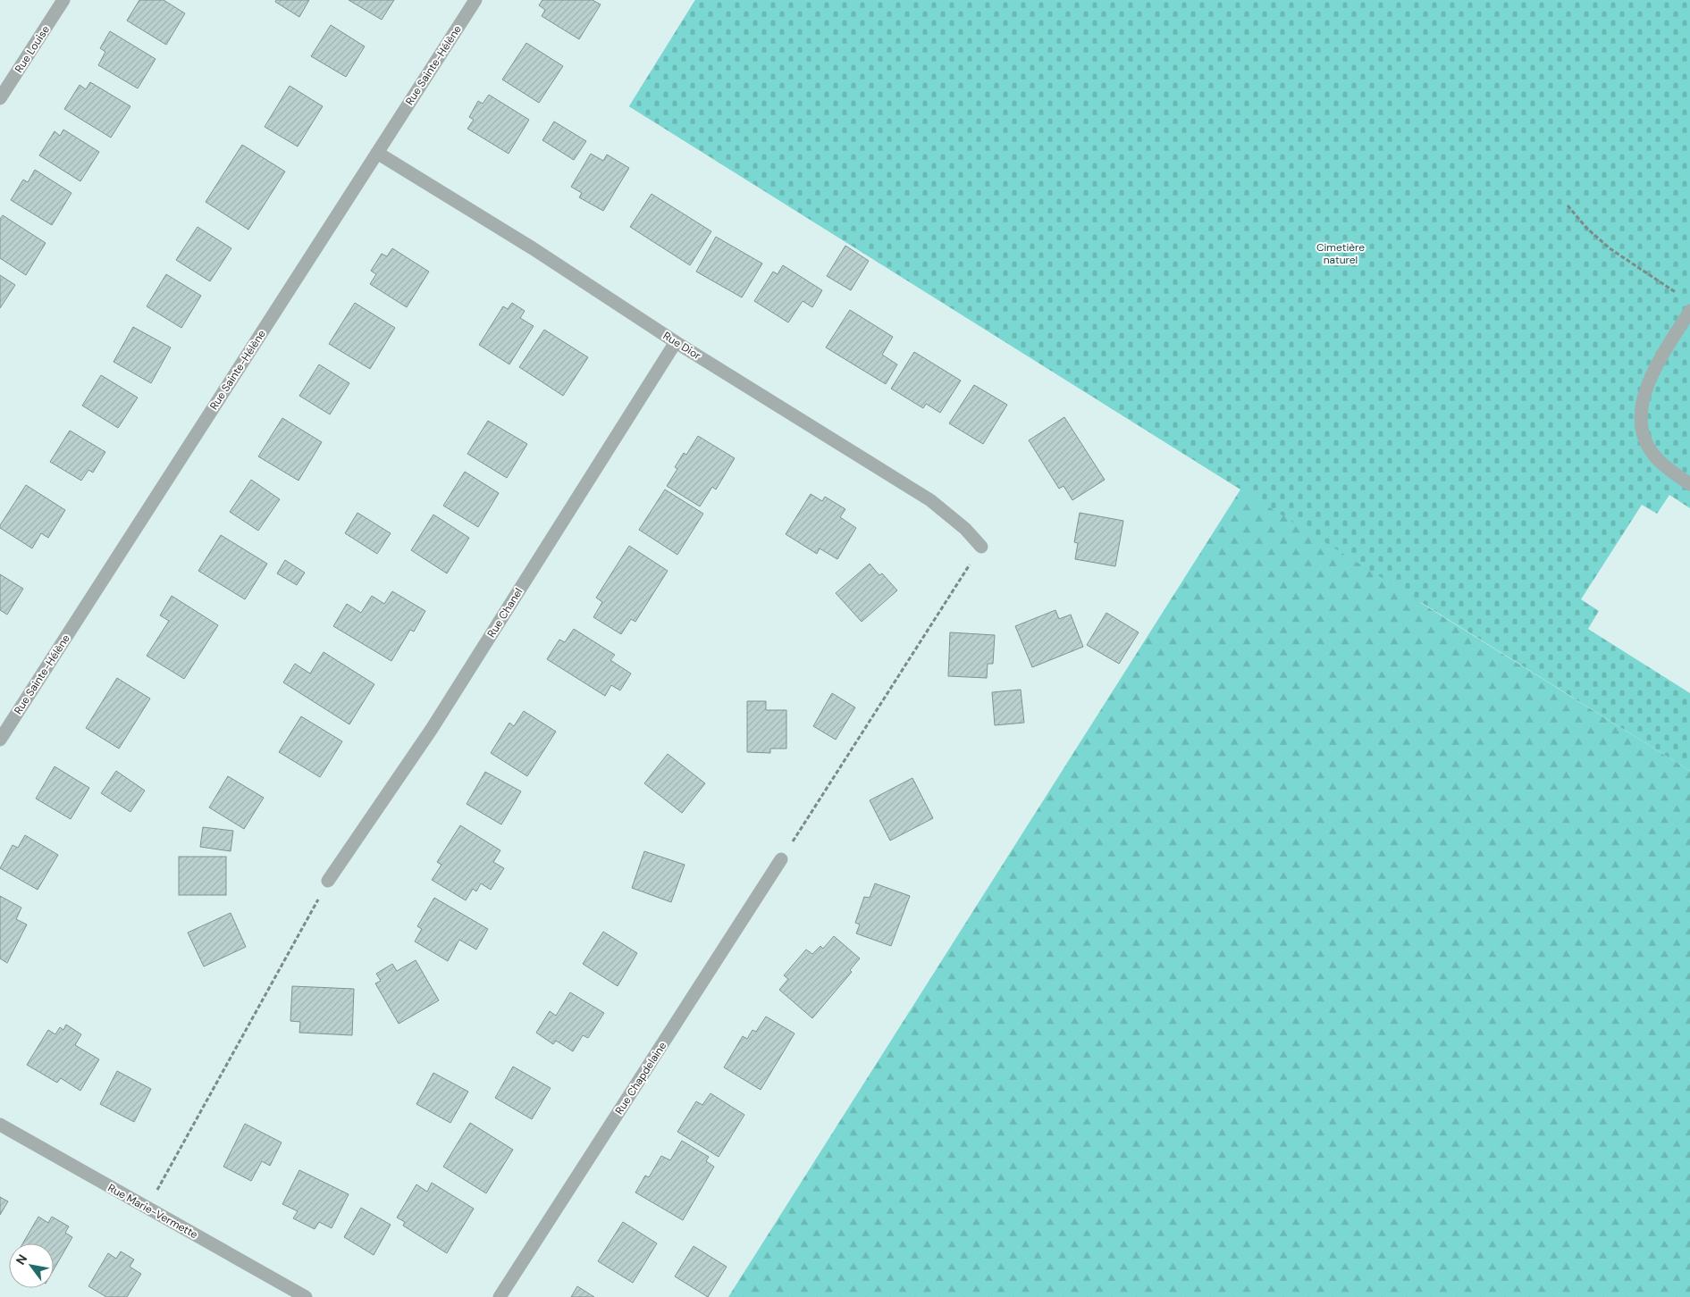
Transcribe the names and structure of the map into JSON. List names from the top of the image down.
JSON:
{
  "streets": {
    "street": [
      "Rue Louise",
      "Rue Sainte-Hélène",
      "Rue Dior",
      "Rue Chanel",
      "Rue Chapdelaine",
      "Rue Marie-Vermette"
    ]
  },
  "crossings": [
    ["Rue Sainte-Hélène", "Rue Dior"],
    ["Rue Dior", "Rue Chanel"]
  ],
  "parks": ["Cimetière naturel"],
  "north": "top left"
}
